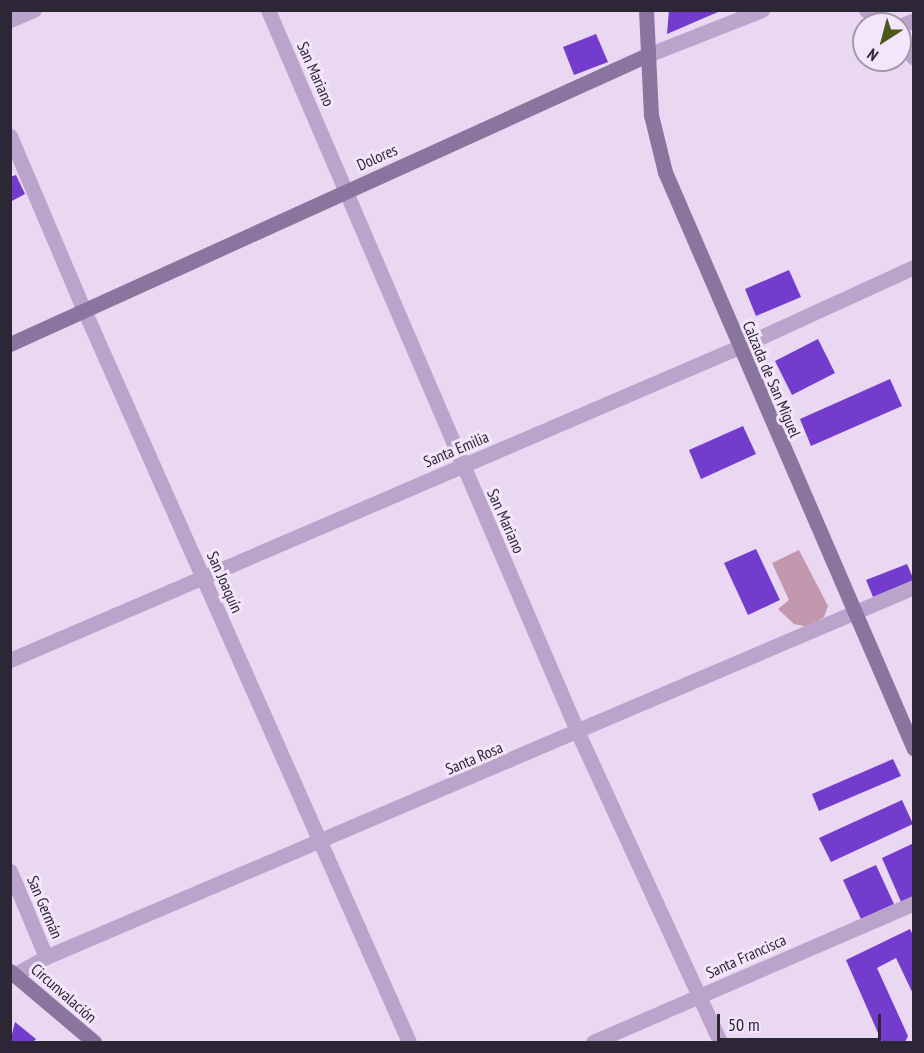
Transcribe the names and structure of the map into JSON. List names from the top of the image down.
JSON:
{
  "streets": {
    "street": [
      "San Mariano",
      "Dolores",
      "Calzada de San Miguel",
      "Santa Emilia",
      "San Joaquín",
      "Santa Rosa",
      "San Germán",
      "Santa Francisca",
      "Circunvalación"
    ]
  },
  "crossings": [
    ["San Mariano", "Dolores"],
    ["San Mariano", "Santa Emilia"],
    ["San Mariano", "Santa Rosa"],
    ["San Mariano", "Santa Francisca"],
    ["Dolores", "Calzada de San Miguel"],
    ["Dolores", "San Joaquín"],
    ["Calzada de San Miguel", "Santa Emilia"],
    ["Calzada de San Miguel", "Santa Rosa"],
    ["Santa Emilia", "San Joaquín"],
    ["San Joaquín", "Santa Rosa"],
    ["Santa Rosa", "San Germán"],
    ["San Germán", "Circunvalación"]
  ],
  "scale_bar": "50 m",
  "north": "bottom left"
}
